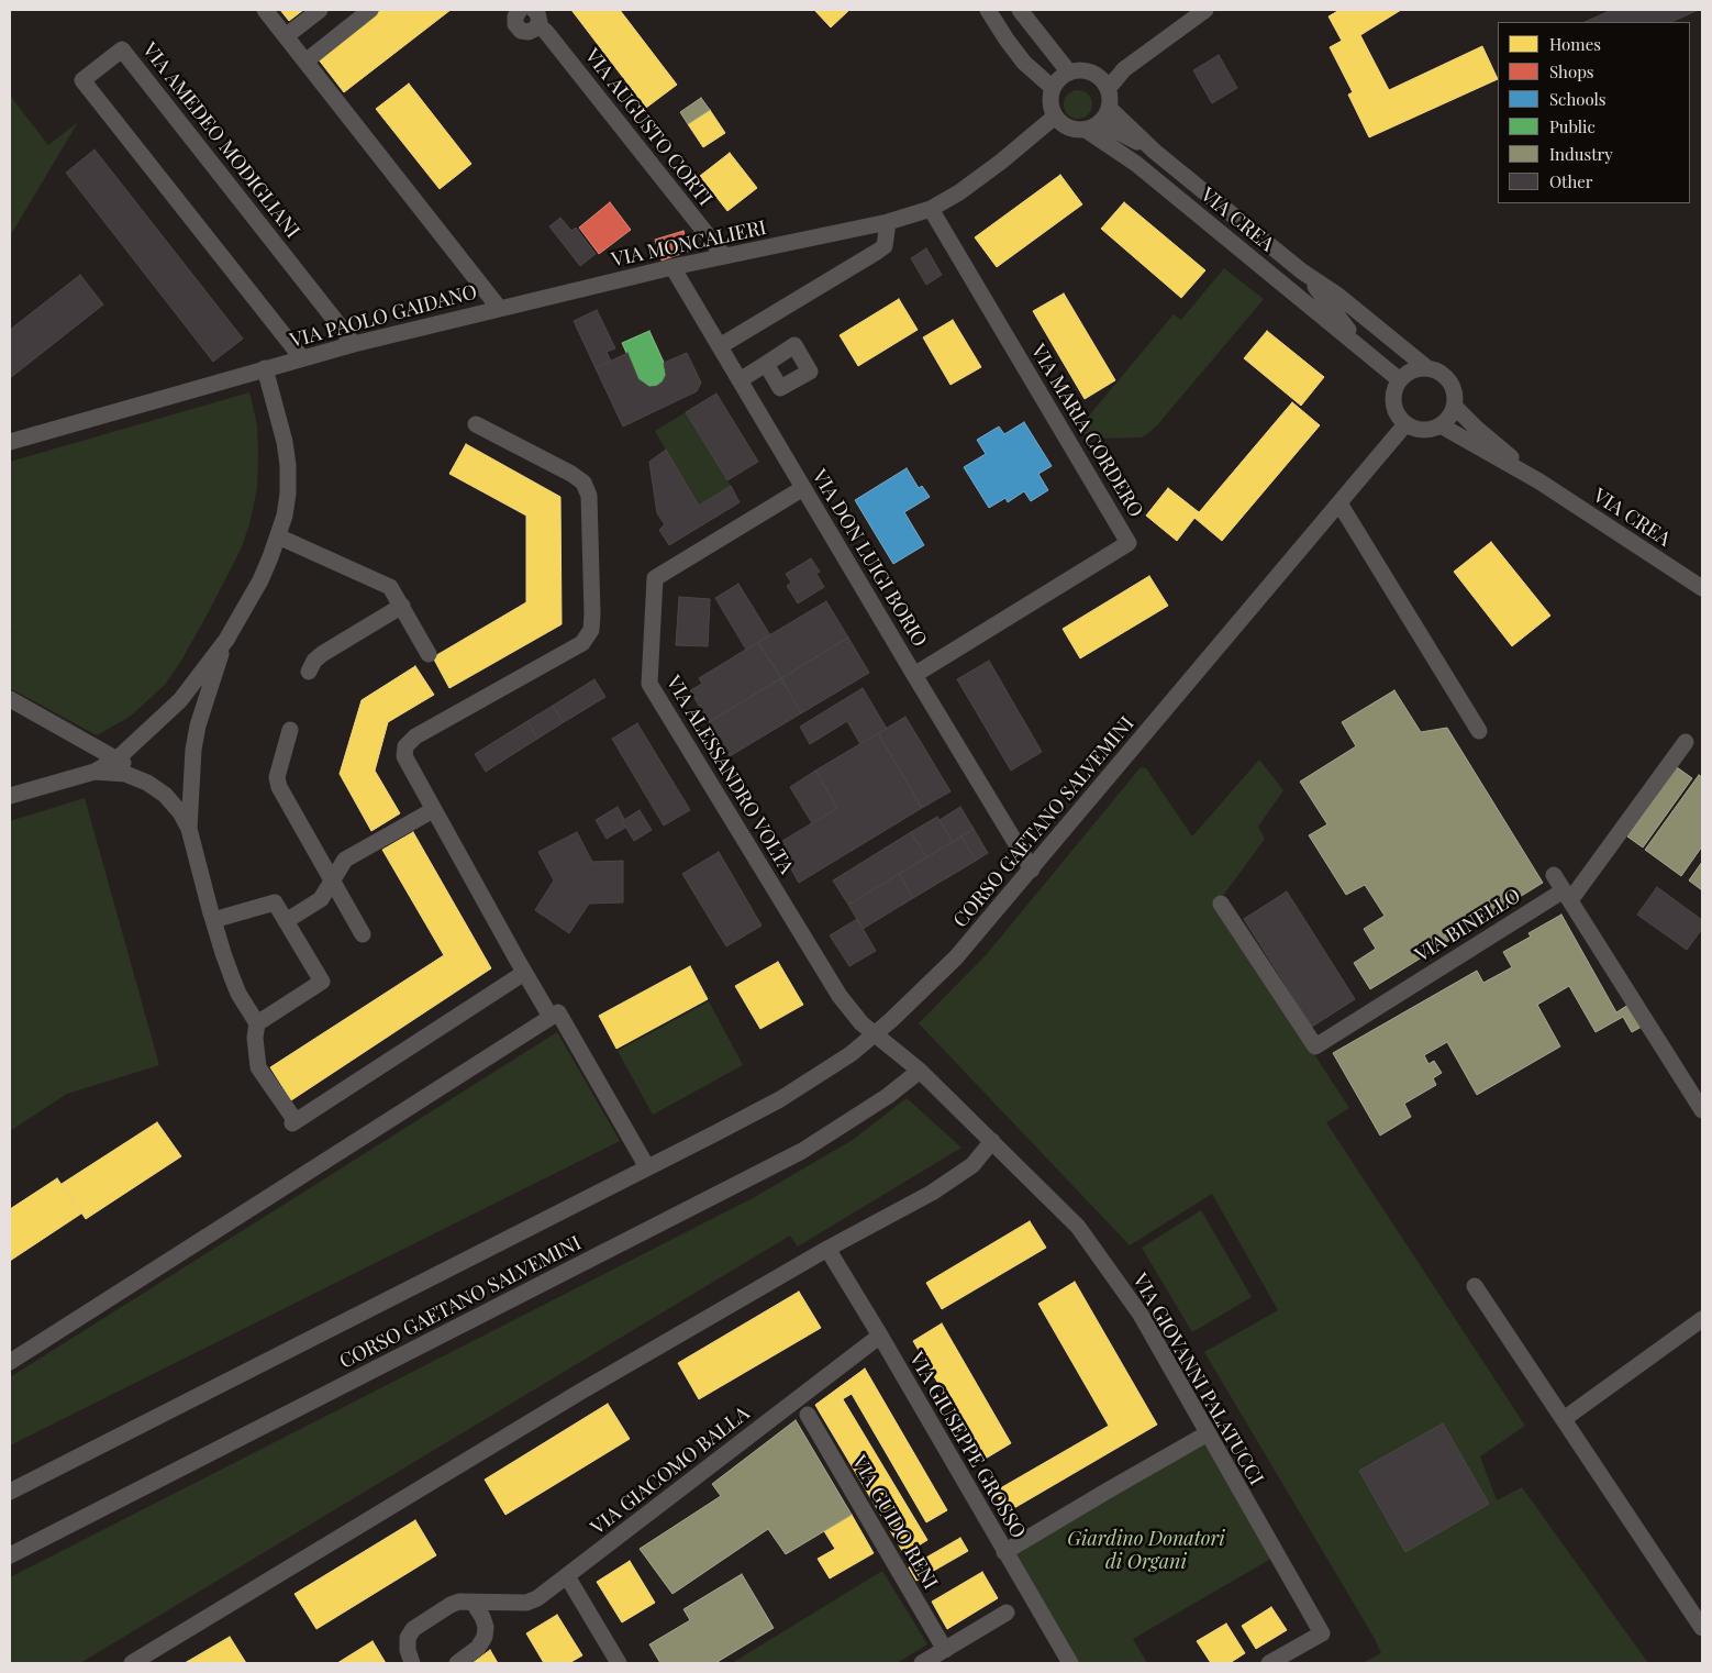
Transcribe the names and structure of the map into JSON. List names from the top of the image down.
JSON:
{
  "streets": {
    "street": [
      "VIA AUGUSTO CORTI",
      "VIA AMEDEO MODIGLIANI",
      "VIA CREA",
      "VIA MONCALIERI",
      "VIA PAOLO GAIDANO",
      "VIA MARIA CORDERO",
      "VIA DON LUIGI BORIO",
      "VIA ALESSANDRO VOLTA",
      "CORSO GAETANO SALVEMINI",
      "VIA BINELLO",
      "VIA GIOVANNI PALATUCCI",
      "VIA GIUSEPPE GROSSO",
      "VIA GIACOMO BALLA",
      "VIA GUIDO RENI"
    ]
  },
  "crossings": [
    ["VIA AUGUSTO CORTI", "VIA MONCALIERI"],
    ["VIA AMEDEO MODIGLIANI", "VIA PAOLO GAIDANO"],
    ["VIA CREA", "VIA MONCALIERI"],
    ["VIA CREA", "CORSO GAETANO SALVEMINI"],
    ["VIA MONCALIERI", "VIA PAOLO GAIDANO"],
    ["VIA MONCALIERI", "VIA MARIA CORDERO"],
    ["VIA MONCALIERI", "VIA DON LUIGI BORIO"],
    ["VIA MARIA CORDERO", "VIA DON LUIGI BORIO"],
    ["VIA DON LUIGI BORIO", "VIA ALESSANDRO VOLTA"],
    ["VIA DON LUIGI BORIO", "CORSO GAETANO SALVEMINI"],
    ["VIA ALESSANDRO VOLTA", "CORSO GAETANO SALVEMINI"],
    ["VIA ALESSANDRO VOLTA", "VIA GIOVANNI PALATUCCI"],
    ["CORSO GAETANO SALVEMINI", "VIA GIOVANNI PALATUCCI"],
    ["VIA GIUSEPPE GROSSO", "VIA GIACOMO BALLA"]
  ],
  "parks": ["Giardino Donatori di Organi"],
  "legend": [
    "Homes",
    "Shops",
    "Schools",
    "Public",
    "Industry",
    "Other"
  ]
}
